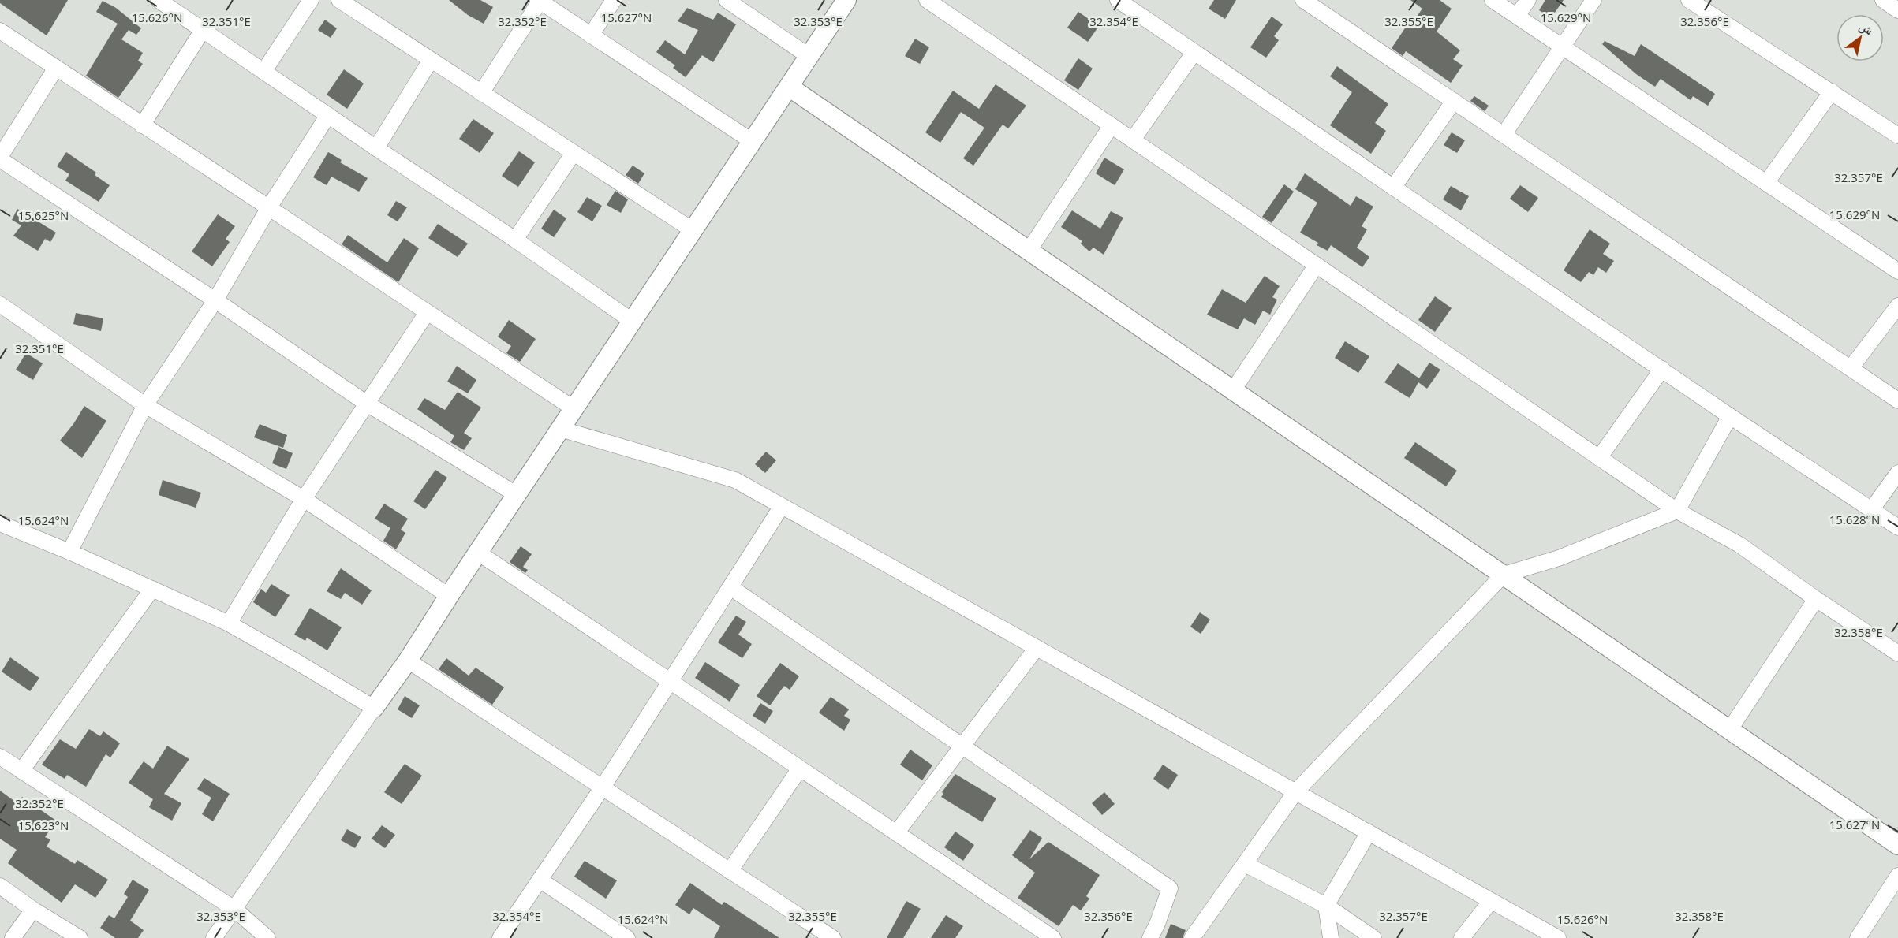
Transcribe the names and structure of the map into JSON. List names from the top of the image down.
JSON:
{
  "north": "top right",
  "coordinates": [
    "15.626°N",
    "15.627°N",
    "15.629°N",
    "32.351°E",
    "32.352°E",
    "32.353°E",
    "32.354°E",
    "32.355°E",
    "32.356°E",
    "32.357°E",
    "15.625°N",
    "15.628°N",
    "15.624°N",
    "32.358°E",
    "15.623°N"
  ]
}
